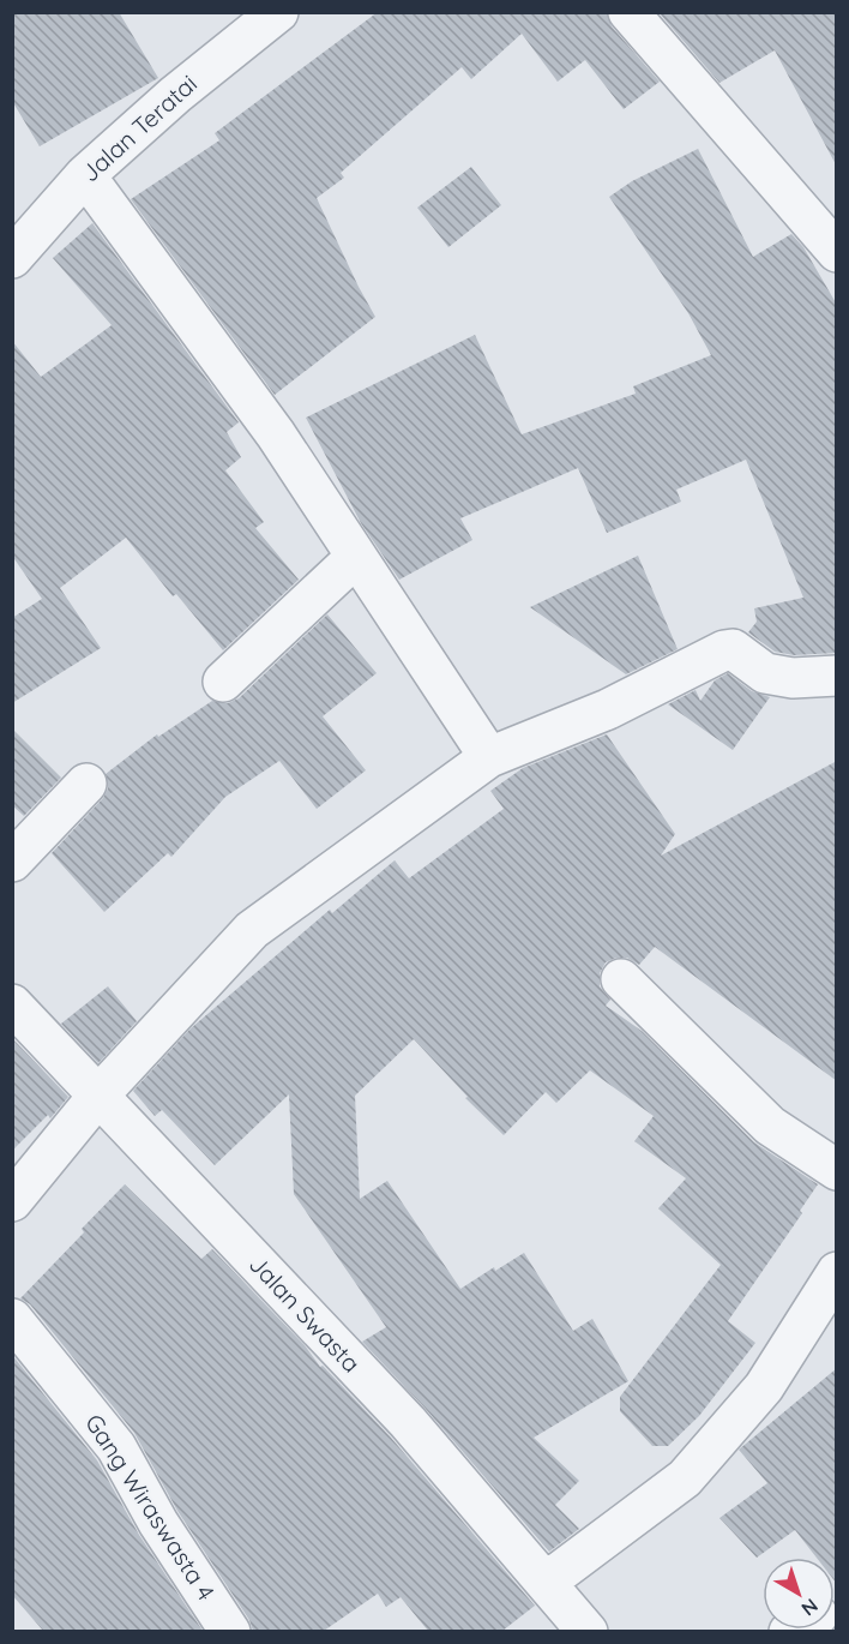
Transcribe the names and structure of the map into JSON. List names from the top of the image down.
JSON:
{
  "streets": {
    "street": ["Jalan Teratai", "Jalan Swasta", "Gang Wiraswasta 4"]
  },
  "north": "bottom right"
}
